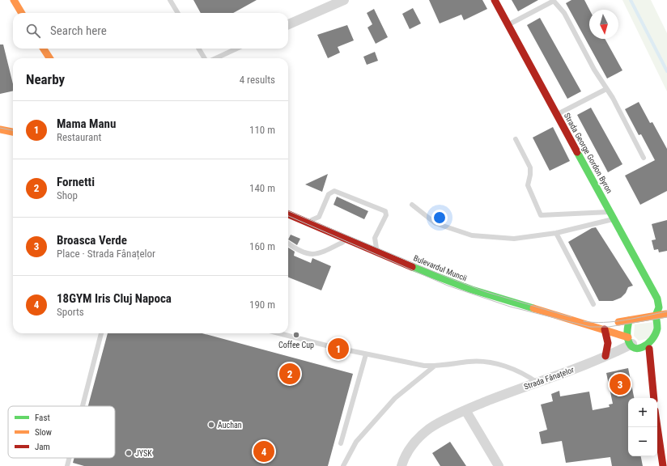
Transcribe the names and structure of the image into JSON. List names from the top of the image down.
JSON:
{
  "streets": {
    "main road": ["Strada George Gordon Byron", "Bulevardul Muncii"],
    "street": ["Strada Fânațelor"]
  },
  "crossings": [
    ["Strada George Gordon Byron", "Bulevardul Muncii"],
    ["Bulevardul Muncii", "Strada Fânațelor"]
  ],
  "places": ["Coffee Cup", "Auchan", "JYSK"],
  "legend": ["Fast", "Slow", "Jam"],
  "north": "bottom",
  "page": {
    "search": "Search here",
    "heading": ["Nearby", "4 results"],
    "list": [
      {
        "mark": "1",
        "name": "Mama Manu",
        "note": "Restaurant",
        "value": "110 m"
      },
      {
        "mark": "2",
        "name": "Fornetti",
        "note": "Shop",
        "value": "140 m"
      },
      {
        "mark": "3",
        "name": "Broasca Verde",
        "note": "Place · Strada Fânațelor",
        "value": "160 m"
      },
      {
        "mark": "4",
        "name": "18GYM Iris Cluj Napoca",
        "note": "Sports",
        "value": "190 m"
      }
    ],
    "pins": [
      "1",
      "2",
      "3",
      "4"
    ],
    "map_buttons": ["+", "−"]
  }
}
